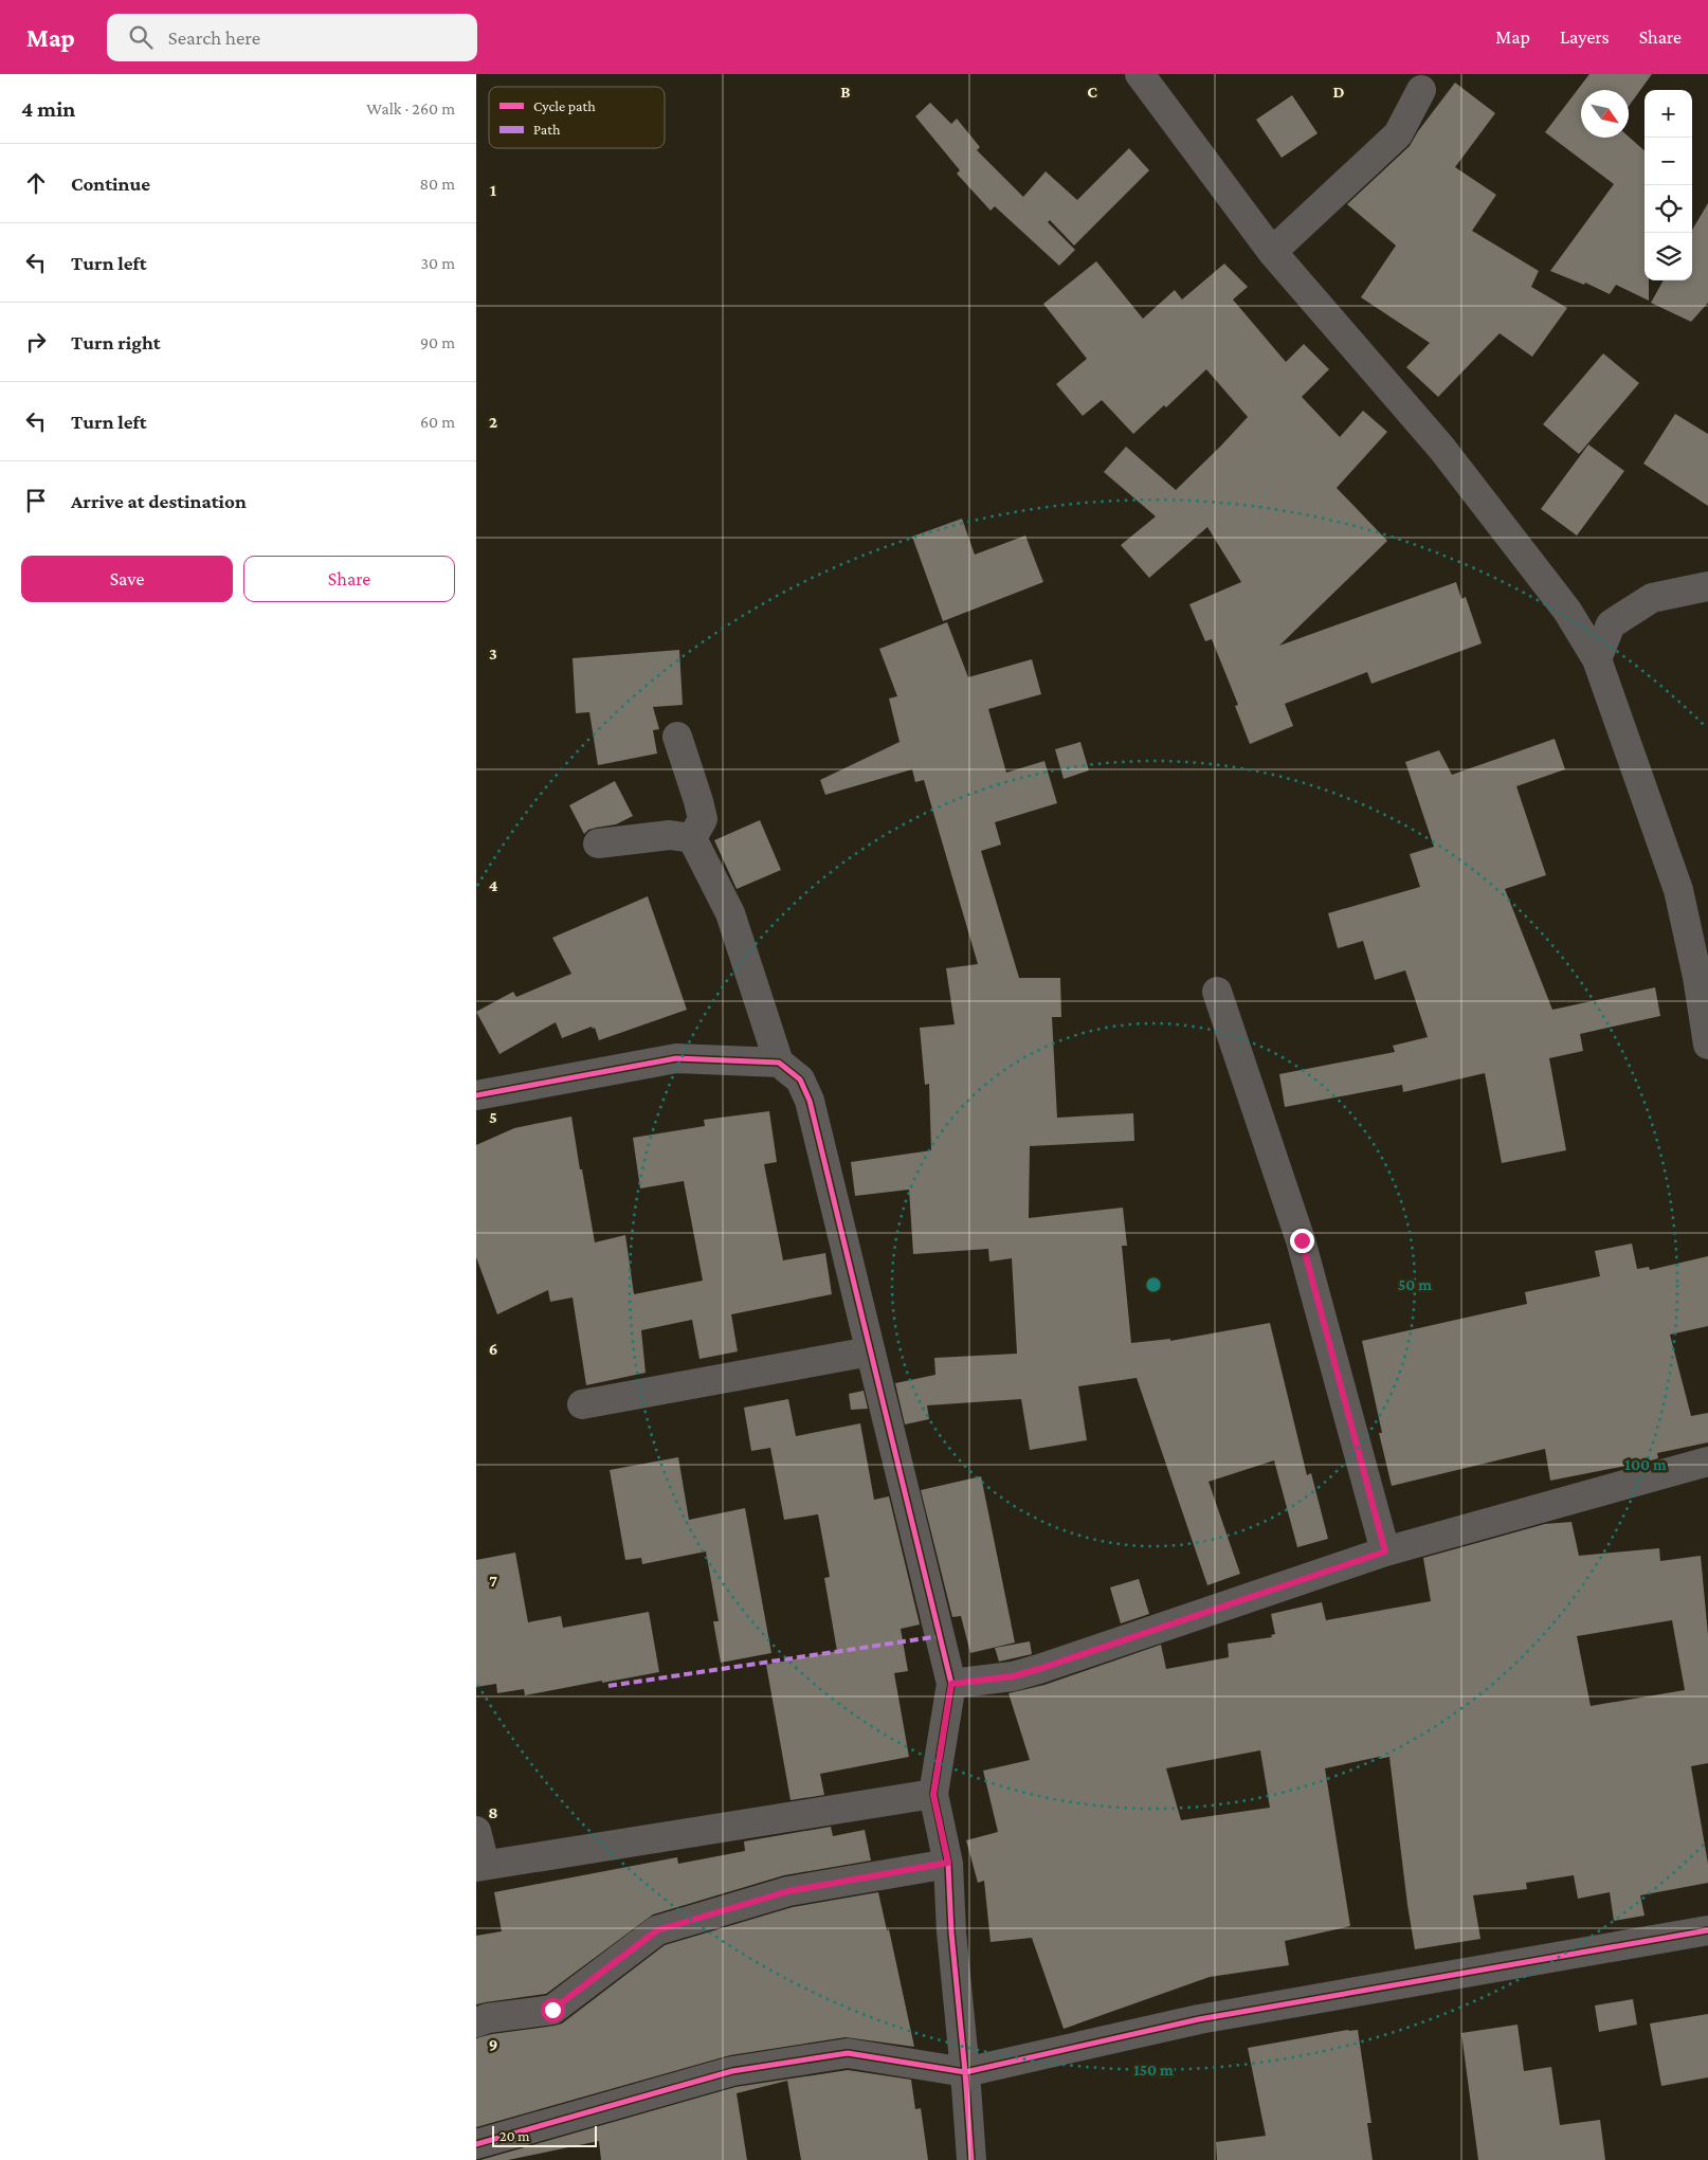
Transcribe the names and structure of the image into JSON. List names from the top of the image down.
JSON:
{
  "legend": ["Cycle path", "Path"],
  "scale_bar": "20 m",
  "north": "bottom right",
  "page": {
    "header": "Map",
    "search": "Search here",
    "nav": ["Map", "Layers", "Share"],
    "heading": ["4 min", "Walk · 260 m"],
    "map_buttons": ["+", "−"],
    "list": [
      ["Continue", "80 m"],
      ["Turn left", "30 m"],
      ["Turn right", "90 m"],
      ["Turn left", "60 m"],
      "Arrive at destination"
    ],
    "buttons": ["Save", "Share"],
    "scale": "20 m"
  },
  "grid": {
    "columns": ["B", "C", "D"],
    "rows": [
      "1",
      "2",
      "3",
      "4",
      "5",
      "6",
      "7",
      "8",
      "9"
    ]
  },
  "rings": ["50 m", "100 m", "150 m"]
}
